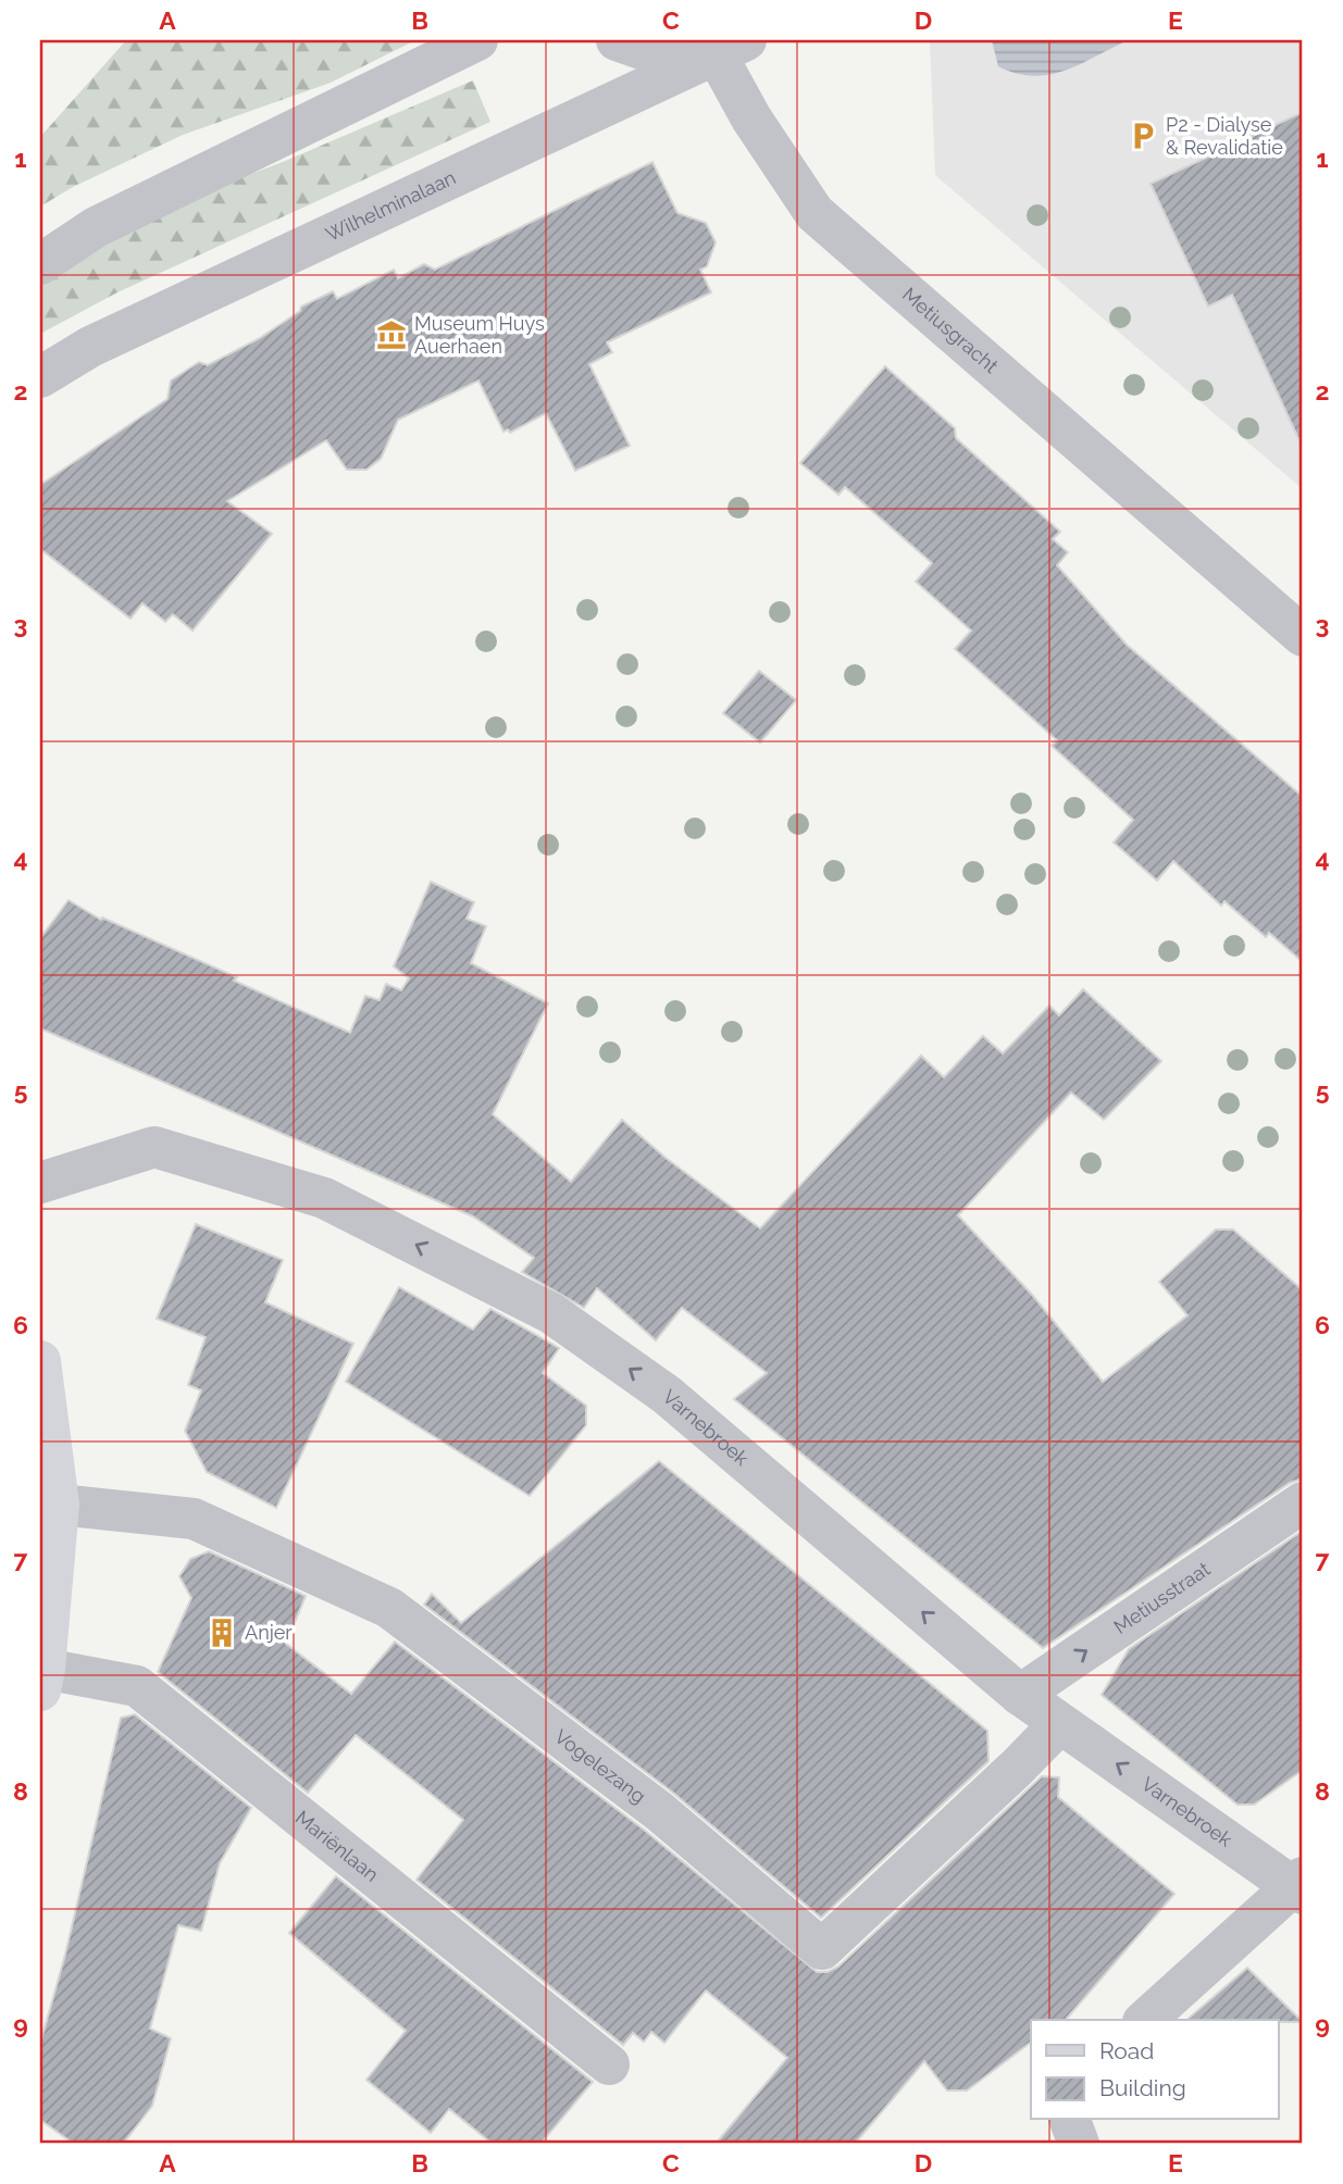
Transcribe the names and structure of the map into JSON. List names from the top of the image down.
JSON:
{
  "streets": {
    "street": [
      "Wilhelminalaan",
      "Metiusgracht",
      "Varnebroek",
      "Metiusstraat",
      "Vogelezang",
      "Mariënlaan"
    ]
  },
  "crossings": [
    ["Wilhelminalaan", "Metiusgracht"],
    ["Varnebroek", "Metiusstraat"],
    ["Varnebroek", "Vogelezang"]
  ],
  "one_way": ["Varnebroek"],
  "places": {
    "parking": ["P2 - Dialyse & Revalidatie"],
    "museum": ["Museum Huys Auerhaen"],
    "building": ["Anjer"]
  },
  "legend": ["Road", "Building"],
  "grid": {
    "columns": [
      "A",
      "B",
      "C",
      "D",
      "E"
    ],
    "rows": [
      "1",
      "2",
      "3",
      "4",
      "5",
      "6",
      "7",
      "8",
      "9"
    ]
  }
}
